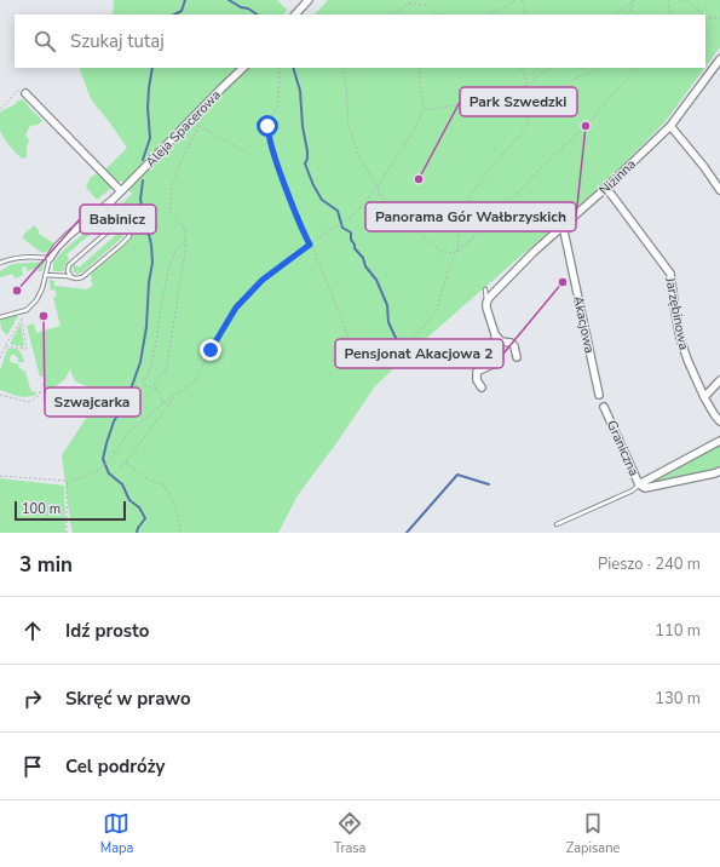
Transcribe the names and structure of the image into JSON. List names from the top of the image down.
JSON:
{
  "streets": {
    "street": [
      "Aleja Spacerowa",
      "Nizinna",
      "Jarzębinowa",
      "Akacjowa",
      "Graniczna"
    ]
  },
  "crossings": [
    ["Nizinna", "Jarzębinowa"],
    ["Nizinna", "Akacjowa"]
  ],
  "places": [
    "Panorama Gór Wałbrzyskich",
    "Park Szwedzki",
    "Pensjonat Akacjowa 2",
    "Babinicz",
    "Szwajcarka"
  ],
  "scale_bar": "100 m",
  "page": {
    "search": "Szukaj tutaj",
    "scale": "100 m",
    "heading": ["3 min", "Pieszo · 240 m"],
    "list": [
      ["Idź prosto", "110 m"],
      ["Skręć w prawo", "130 m"],
      "Cel podróży"
    ],
    "nav": ["Mapa", "Trasa", "Zapisane"]
  }
}
